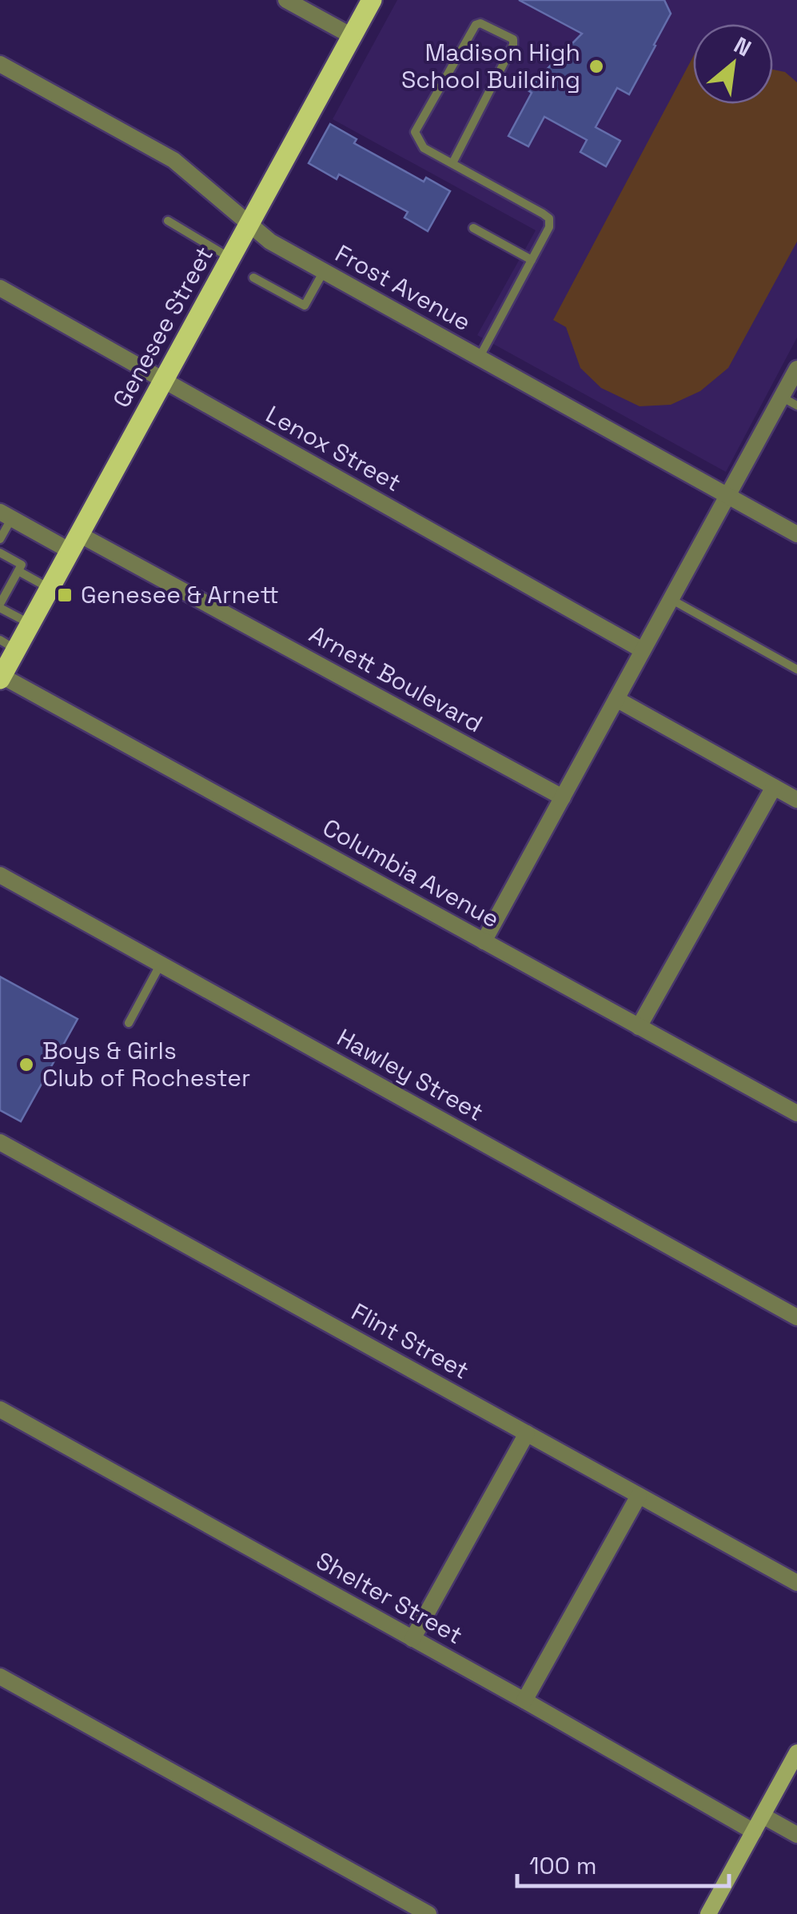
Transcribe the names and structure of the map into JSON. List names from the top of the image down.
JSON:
{
  "streets": {
    "main road": ["Genesee Street"],
    "street": [
      "Frost Avenue",
      "Lenox Street",
      "Arnett Boulevard",
      "Columbia Avenue",
      "Hawley Street",
      "Flint Street",
      "Shelter Street"
    ]
  },
  "crossings": [
    ["Frost Avenue", "Genesee Street"],
    ["Genesee Street", "Lenox Street"],
    ["Genesee Street", "Arnett Boulevard"],
    ["Genesee Street", "Columbia Avenue"]
  ],
  "places": {
    "other": ["Madison High School Building", "Boys & Girls Club of Rochester"],
    "transit": ["Genesee & Arnett"]
  },
  "scale_bar": "100 m",
  "north": "top right"
}
